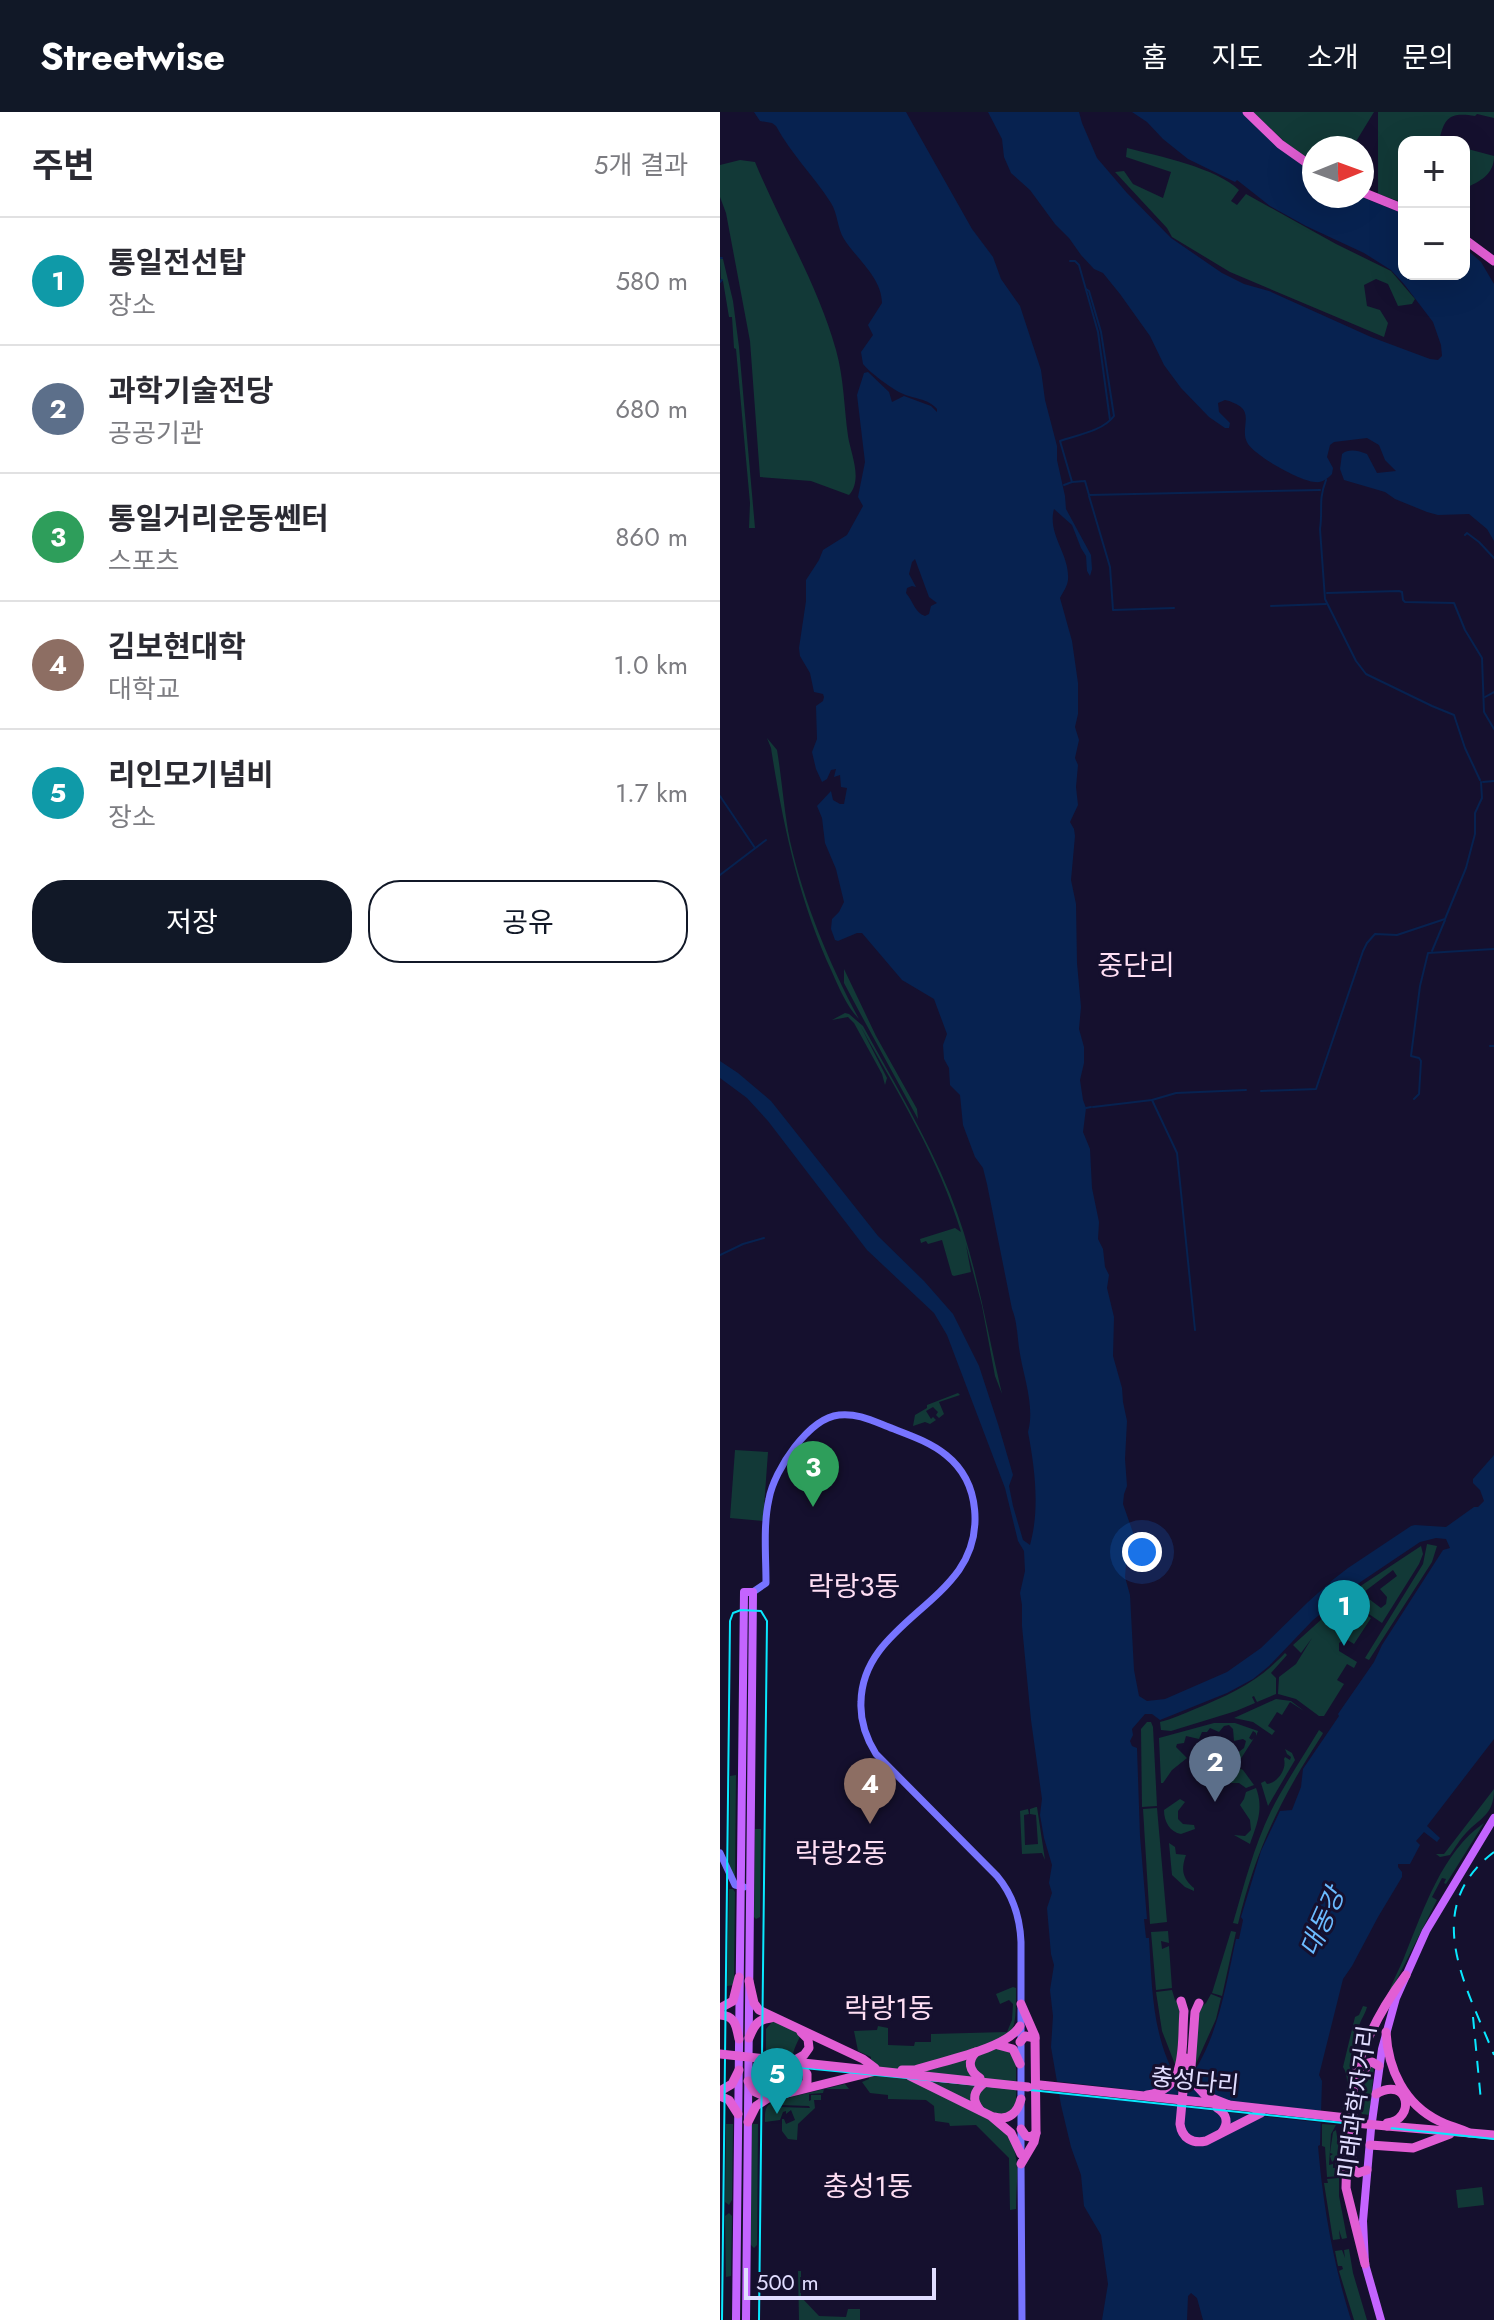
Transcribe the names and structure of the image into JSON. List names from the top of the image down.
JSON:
{
  "streets": {
    "highway": ["충성다리"],
    "main road": ["미래과학자거리"]
  },
  "districts": [
    "중단리",
    "락랑3동",
    "락랑2동",
    "락랑1동",
    "충성1동"
  ],
  "water": ["대동강"],
  "scale_bar": "500 m",
  "north": "right",
  "page": {
    "header": "Streetwise",
    "nav": [
      "홈",
      "지도",
      "소개",
      "문의"
    ],
    "heading": ["주변", "5개 결과"],
    "map_buttons": ["+", "−"],
    "list": [
      {
        "mark": "1",
        "name": "통일전선탑",
        "note": "장소",
        "value": "580 m"
      },
      {
        "mark": "2",
        "name": "과학기술전당",
        "note": "공공기관",
        "value": "680 m"
      },
      {
        "mark": "3",
        "name": "통일거리운동쎈터",
        "note": "스포츠",
        "value": "860 m"
      },
      {
        "mark": "4",
        "name": "김보현대학",
        "note": "대학교",
        "value": "1.0 km"
      },
      {
        "mark": "5",
        "name": "리인모기념비",
        "note": "장소",
        "value": "1.7 km"
      }
    ],
    "buttons": ["저장", "공유"],
    "pins": [
      "3",
      "1",
      "2",
      "4",
      "5"
    ],
    "scale": "500 m"
  }
}
